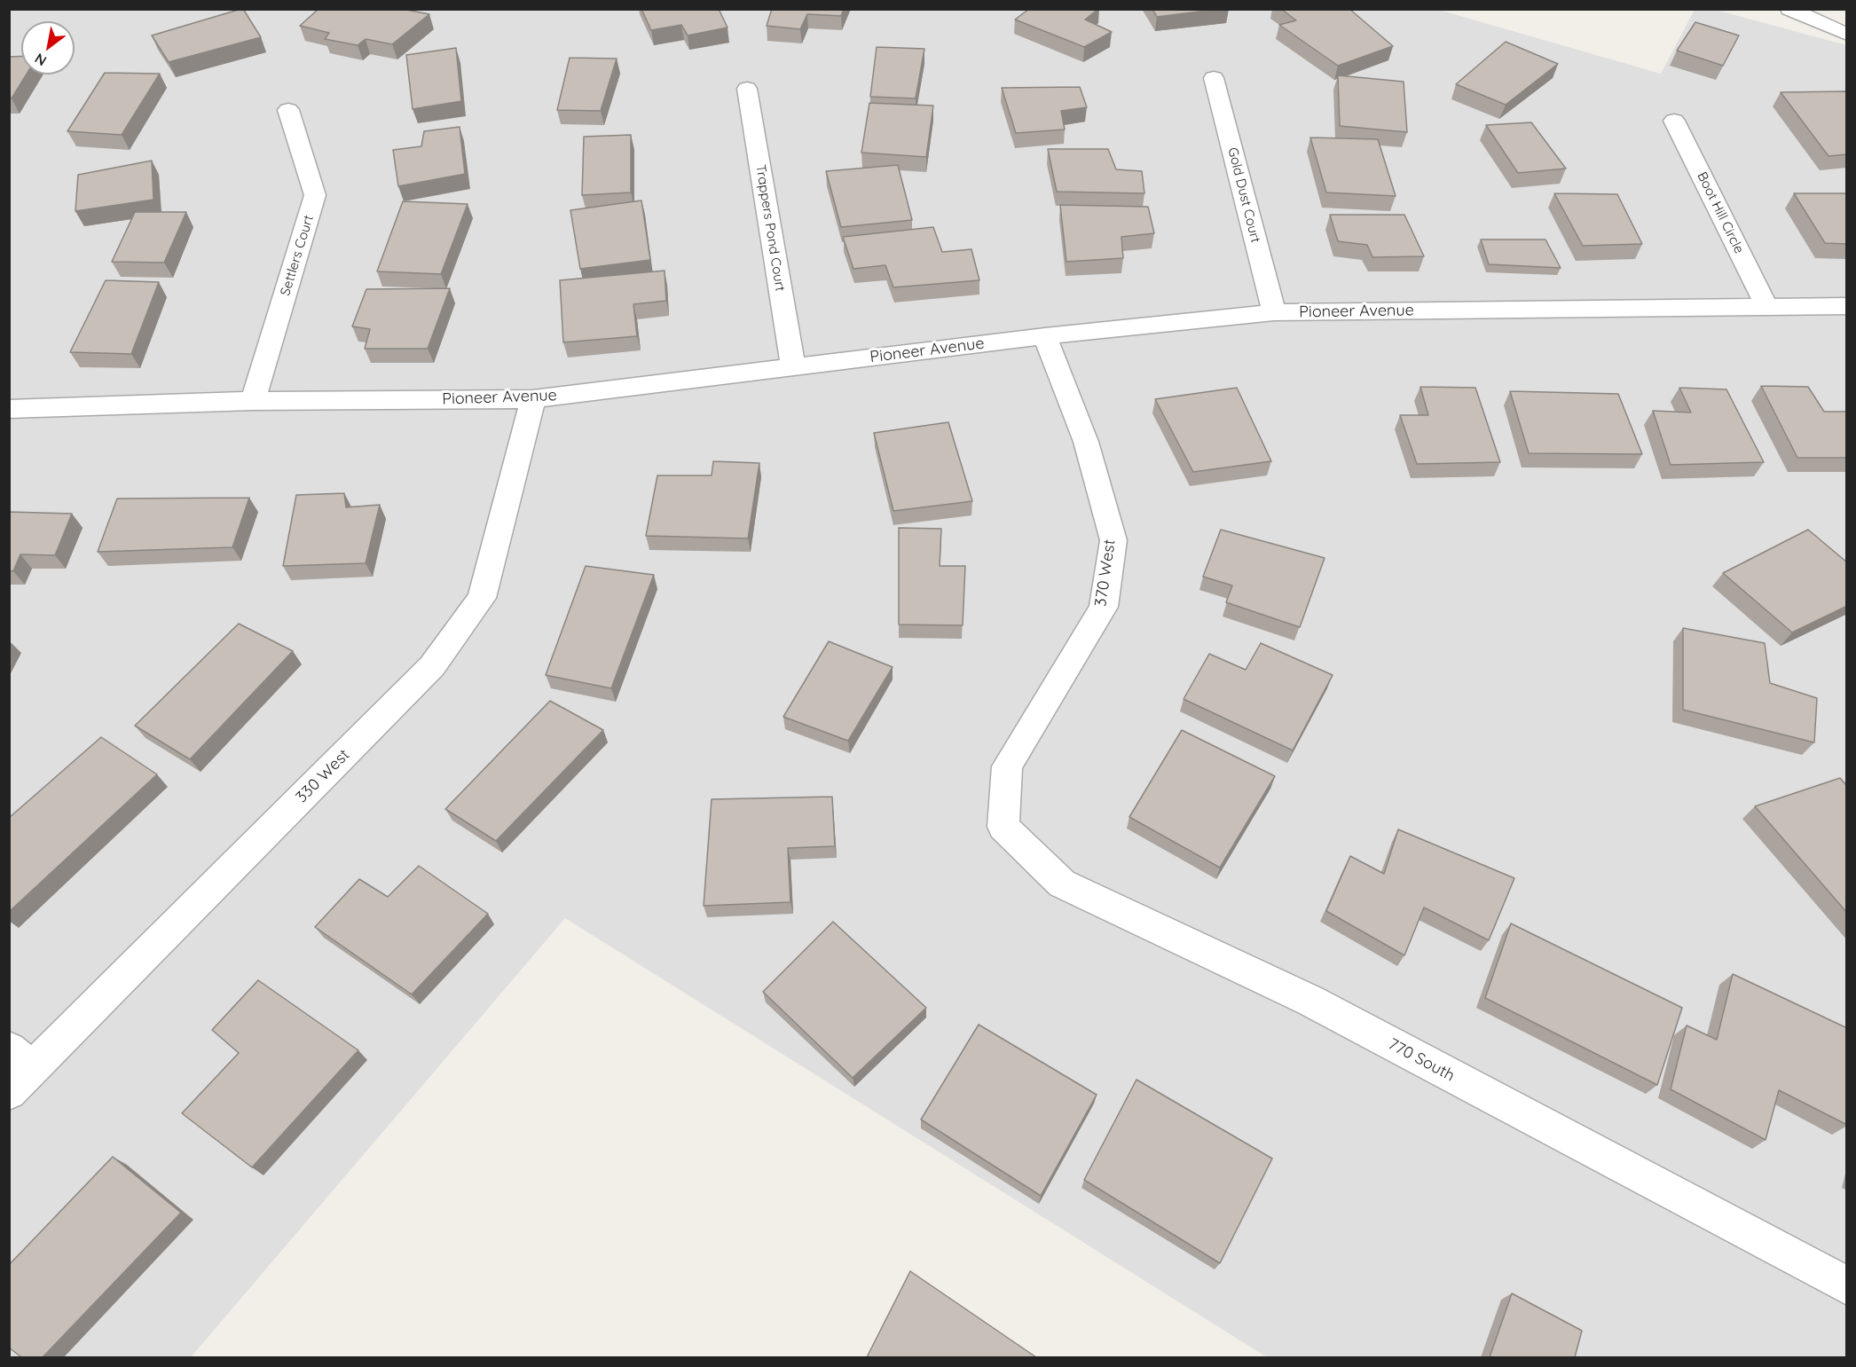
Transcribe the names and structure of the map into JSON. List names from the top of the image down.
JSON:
{
  "streets": {
    "street": [
      "Gold Dust Court",
      "Boot Hill Circle",
      "Trappers Pond Court",
      "Settlers Court",
      "Pioneer Avenue",
      "370 West",
      "330 West",
      "770 South"
    ]
  },
  "crossings": [
    ["Gold Dust Court", "Pioneer Avenue"],
    ["Boot Hill Circle", "Pioneer Avenue"],
    ["Trappers Pond Court", "Pioneer Avenue"],
    ["Settlers Court", "Pioneer Avenue"],
    ["Pioneer Avenue", "370 West"],
    ["Pioneer Avenue", "330 West"],
    ["370 West", "770 South"]
  ],
  "north": "bottom left"
}
